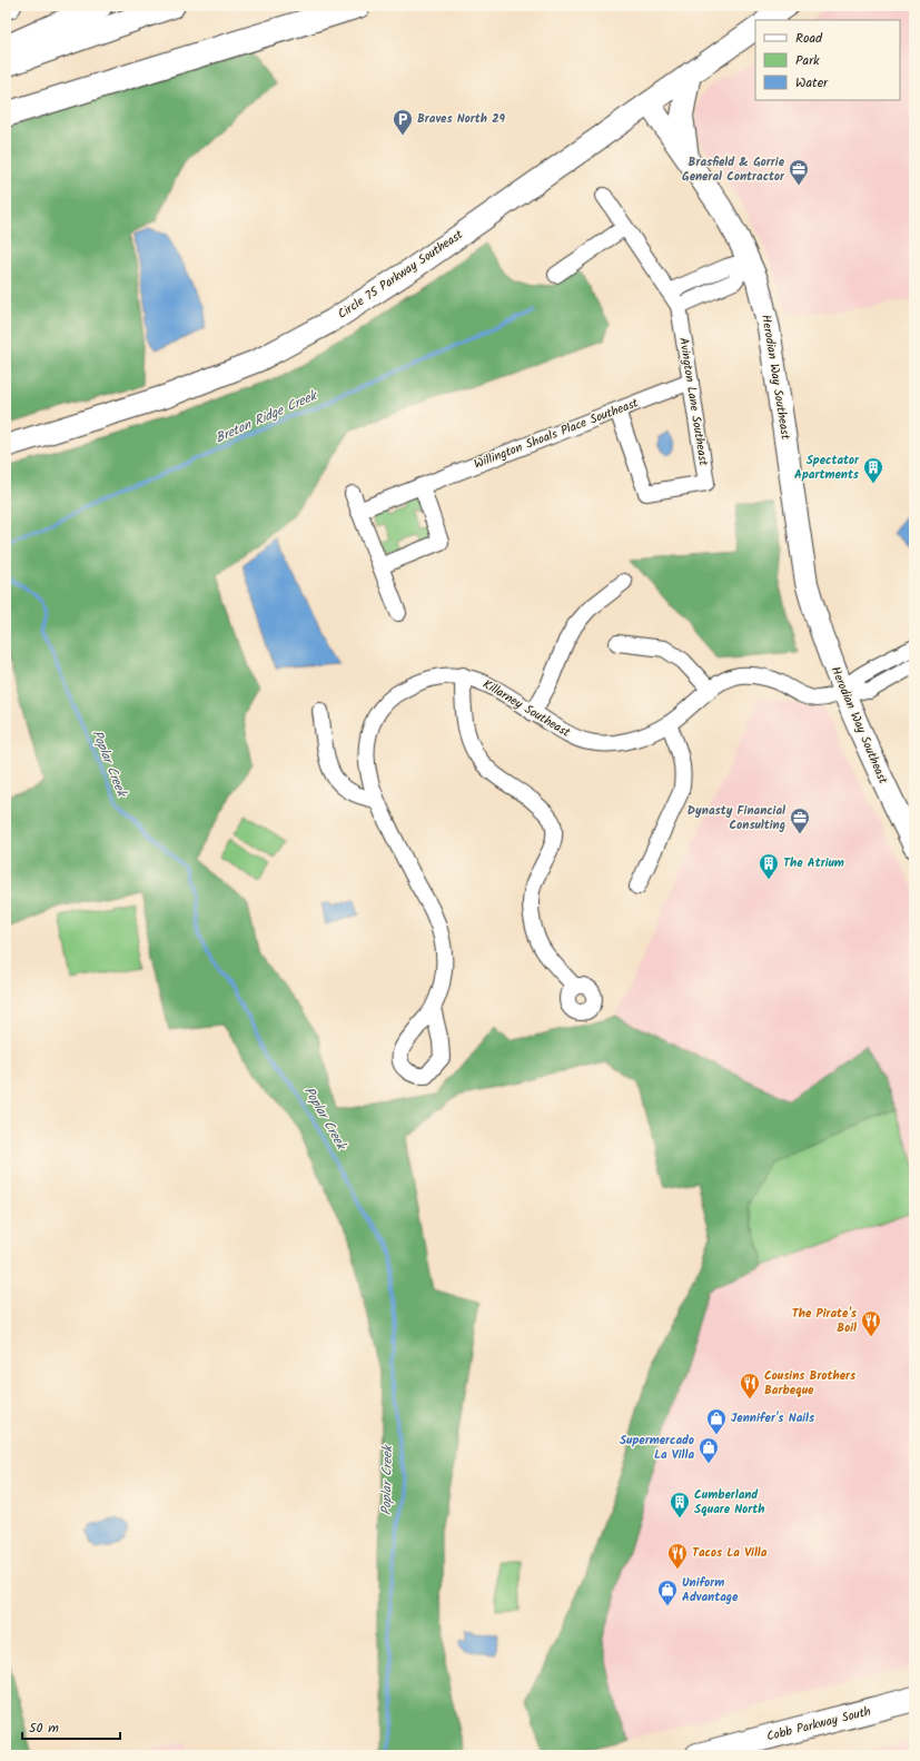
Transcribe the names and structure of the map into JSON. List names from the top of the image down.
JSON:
{
  "streets": {
    "main road": ["Circle 75 Parkway Southeast", "Herodian Way Southeast", "Cobb Parkway South"],
    "street": ["Avington Lane Southeast", "Willington Shoals Place Southeast", "Killarney Southeast"]
  },
  "crossings": [
    ["Circle 75 Parkway Southeast", "Herodian Way Southeast"],
    ["Herodian Way Southeast", "Killarney Southeast"],
    ["Avington Lane Southeast", "Willington Shoals Place Southeast"]
  ],
  "water": ["Breton Ridge Creek", "Poplar Creek"],
  "places": {
    "parking": ["Braves North 29"],
    "office": ["Brasfield & Gorrie General Contractor", "Dynasty Financial Consulting"],
    "building": ["Spectator Apartments", "The Atrium", "Cumberland Square North"],
    "restaurant": ["The Pirate's Boil", "Cousins Brothers Barbeque", "Tacos La Villa"],
    "shop": ["Jennifer's Nails", "Supermercado La Villa", "Uniform Advantage"]
  },
  "legend": ["Road", "Park", "Water"],
  "scale_bar": "50 m"
}
